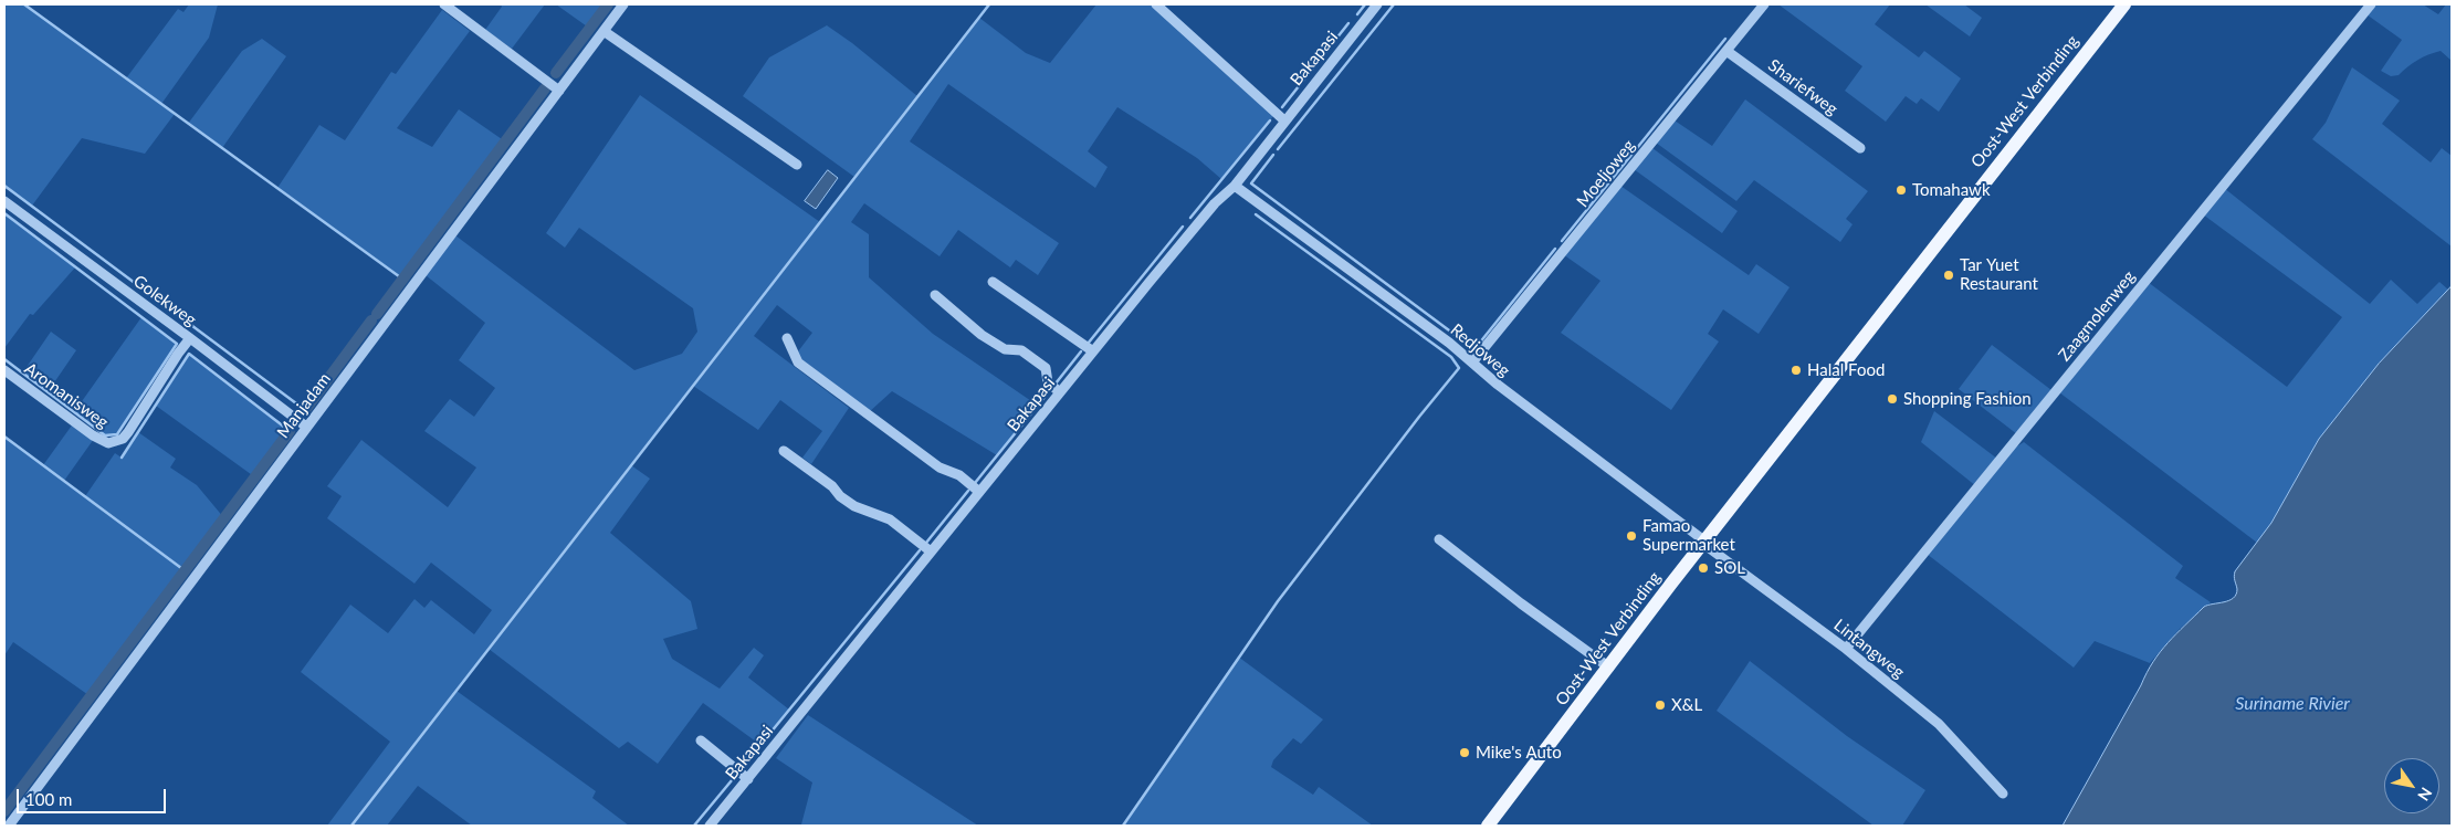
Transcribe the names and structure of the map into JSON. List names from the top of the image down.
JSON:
{
  "streets": {
    "main road": ["Oost-West Verbinding"],
    "street": [
      "Bakapasi",
      "Shariefweg",
      "Moeljoweg",
      "Golekweg",
      "Zaagmolenweg",
      "Redjoweg",
      "Aromanisweg",
      "Manjadam",
      "Lintangweg"
    ]
  },
  "crossings": [
    ["Bakapasi", "Redjoweg"],
    ["Shariefweg", "Moeljoweg"],
    ["Oost-West Verbinding", "Redjoweg"],
    ["Oost-West Verbinding", "Lintangweg"],
    ["Moeljoweg", "Redjoweg"],
    ["Golekweg", "Aromanisweg"],
    ["Golekweg", "Manjadam"],
    ["Zaagmolenweg", "Lintangweg"],
    ["Redjoweg", "Lintangweg"]
  ],
  "water": ["Suriname Rivier"],
  "places": [
    "Tomahawk",
    "Tar Yuet Restaurant",
    "Halal Food",
    "Shopping Fashion",
    "Famao Supermarket",
    "SOL",
    "X&L",
    "Mike's Auto"
  ],
  "scale_bar": "100 m",
  "north": "bottom right"
}
